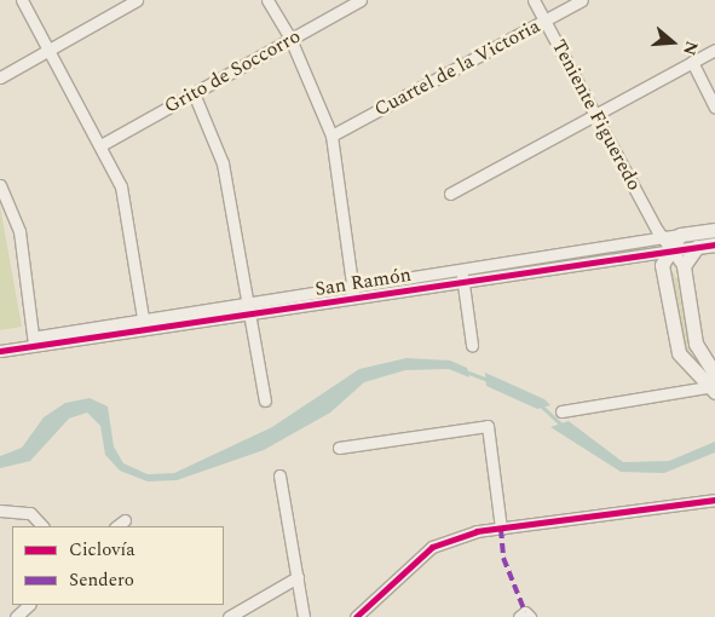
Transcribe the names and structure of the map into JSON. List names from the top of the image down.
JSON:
{
  "streets": {
    "street": [
      "Cuartel de la Victoria",
      "Grito de Soccorro",
      "Teniente Figueredo",
      "San Ramón"
    ]
  },
  "crossings": [
    ["Cuartel de la Victoria", "Teniente Figueredo"],
    ["Teniente Figueredo", "San Ramón"]
  ],
  "legend": ["Ciclovía", "Sendero"],
  "north": "right"
}
